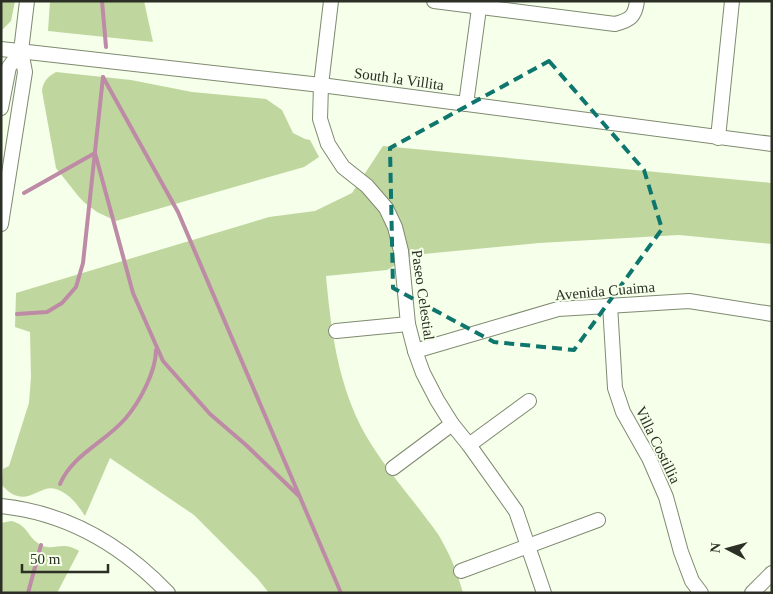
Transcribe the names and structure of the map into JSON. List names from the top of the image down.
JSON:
{
  "streets": {
    "street": [
      "South la Villita",
      "Avenida Cuaima",
      "Paseo Celestial",
      "Villa Costillia"
    ]
  },
  "crossings": [
    ["South la Villita", "Paseo Celestial"],
    ["Avenida Cuaima", "Paseo Celestial"],
    ["Avenida Cuaima", "Villa Costillia"]
  ],
  "scale_bar": "50 m",
  "north": "left"
}
